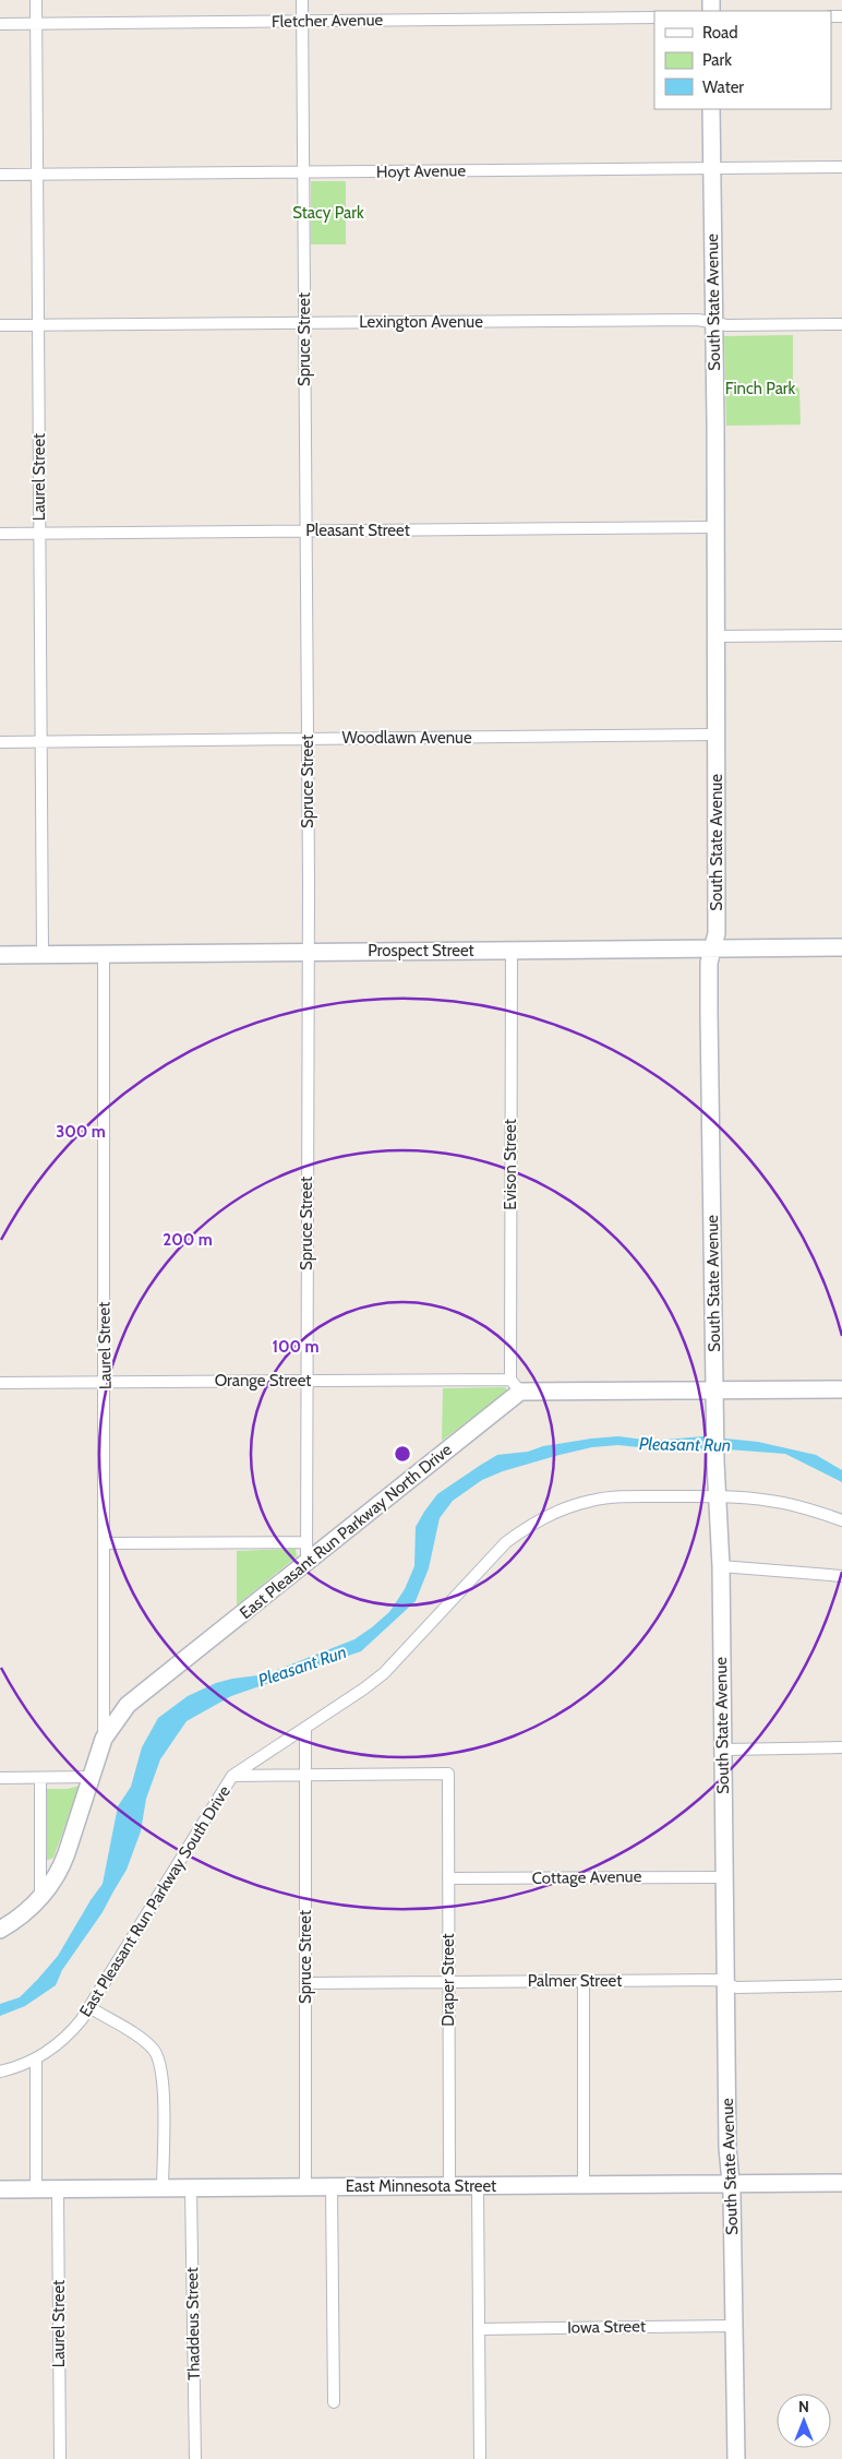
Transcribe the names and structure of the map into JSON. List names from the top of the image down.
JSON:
{
  "streets": {
    "street": [
      "Fletcher Avenue",
      "Hoyt Avenue",
      "South State Avenue",
      "Lexington Avenue",
      "Spruce Street",
      "Laurel Street",
      "Pleasant Street",
      "Woodlawn Avenue",
      "Prospect Street",
      "Evison Street",
      "Orange Street",
      "East Pleasant Run Parkway North Drive",
      "Cottage Avenue",
      "East Pleasant Run Parkway South Drive",
      "Draper Street",
      "Palmer Street",
      "East Minnesota Street",
      "Thaddeus Street",
      "Iowa Street"
    ]
  },
  "crossings": [
    ["Fletcher Avenue", "Spruce Street"],
    ["Fletcher Avenue", "Laurel Street"],
    ["Hoyt Avenue", "South State Avenue"],
    ["Hoyt Avenue", "Spruce Street"],
    ["Hoyt Avenue", "Laurel Street"],
    ["South State Avenue", "Lexington Avenue"],
    ["South State Avenue", "Pleasant Street"],
    ["South State Avenue", "Woodlawn Avenue"],
    ["South State Avenue", "Prospect Street"],
    ["South State Avenue", "Cottage Avenue"],
    ["South State Avenue", "East Pleasant Run Parkway South Drive"],
    ["South State Avenue", "Palmer Street"],
    ["South State Avenue", "East Minnesota Street"],
    ["South State Avenue", "Iowa Street"],
    ["Lexington Avenue", "Spruce Street"],
    ["Lexington Avenue", "Laurel Street"],
    ["Spruce Street", "Pleasant Street"],
    ["Spruce Street", "Woodlawn Avenue"],
    ["Spruce Street", "Prospect Street"],
    ["Spruce Street", "Orange Street"],
    ["Spruce Street", "East Pleasant Run Parkway North Drive"],
    ["Spruce Street", "East Pleasant Run Parkway South Drive"],
    ["Spruce Street", "Draper Street"],
    ["Spruce Street", "Palmer Street"],
    ["Spruce Street", "East Minnesota Street"],
    ["Laurel Street", "Pleasant Street"],
    ["Laurel Street", "Woodlawn Avenue"],
    ["Laurel Street", "Prospect Street"],
    ["Laurel Street", "Orange Street"],
    ["Laurel Street", "East Pleasant Run Parkway North Drive"],
    ["Laurel Street", "East Minnesota Street"],
    ["Prospect Street", "Evison Street"],
    ["Evison Street", "Orange Street"],
    ["Evison Street", "East Pleasant Run Parkway North Drive"],
    ["Orange Street", "East Pleasant Run Parkway North Drive"],
    ["Cottage Avenue", "Draper Street"],
    ["Draper Street", "Palmer Street"],
    ["Draper Street", "East Minnesota Street"],
    ["East Minnesota Street", "Thaddeus Street"]
  ],
  "water": ["Pleasant Run"],
  "parks": ["Stacy Park", "Finch Park"],
  "legend": ["Road", "Park", "Water"],
  "north": "top",
  "rings": ["300 m", "200 m", "100 m"]
}
